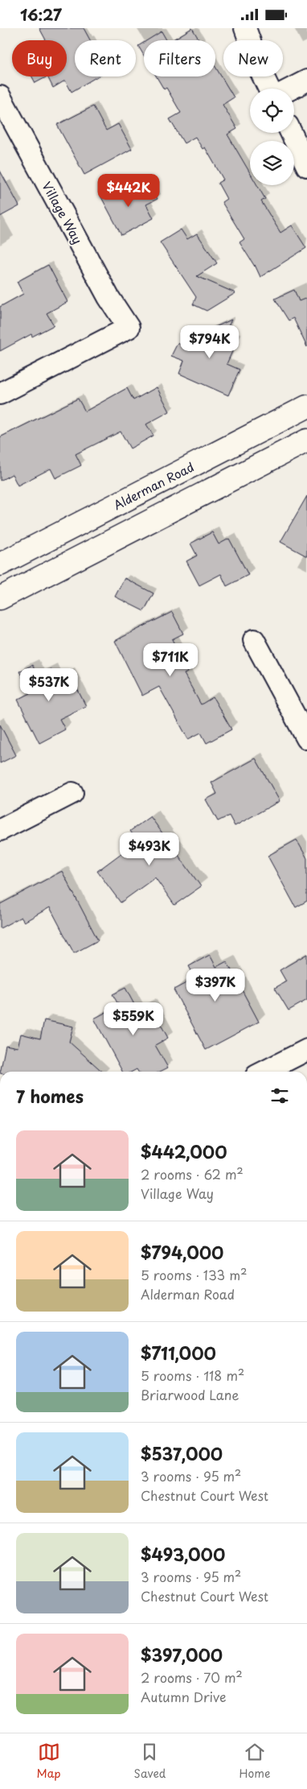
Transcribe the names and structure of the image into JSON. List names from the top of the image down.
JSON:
{
  "streets": {
    "main road": ["Alderman Road"],
    "street": ["Village Way"]
  },
  "page": {
    "status": "16:27",
    "chip": [
      "Buy",
      "Rent",
      "Filters",
      "New"
    ],
    "price": [
      "$442K",
      "$794K",
      "$711K",
      "$537K",
      "$493K",
      "$397K",
      "$559K"
    ],
    "heading": "7 homes",
    "list": [
      {
        "name": "$442,000",
        "note": "2 rooms · 62 m² · Village Way"
      },
      {
        "name": "$794,000",
        "note": "5 rooms · 133 m² · Alderman Road"
      },
      {
        "name": "$711,000",
        "note": "5 rooms · 118 m² · Briarwood Lane"
      },
      {
        "name": "$537,000",
        "note": "3 rooms · 95 m² · Chestnut Court West"
      },
      {
        "name": "$493,000",
        "note": "3 rooms · 95 m² · Chestnut Court West"
      },
      {
        "name": "$397,000",
        "note": "2 rooms · 70 m² · Autumn Drive"
      }
    ],
    "tabs": ["Map", "Saved", "Home"]
  }
}
